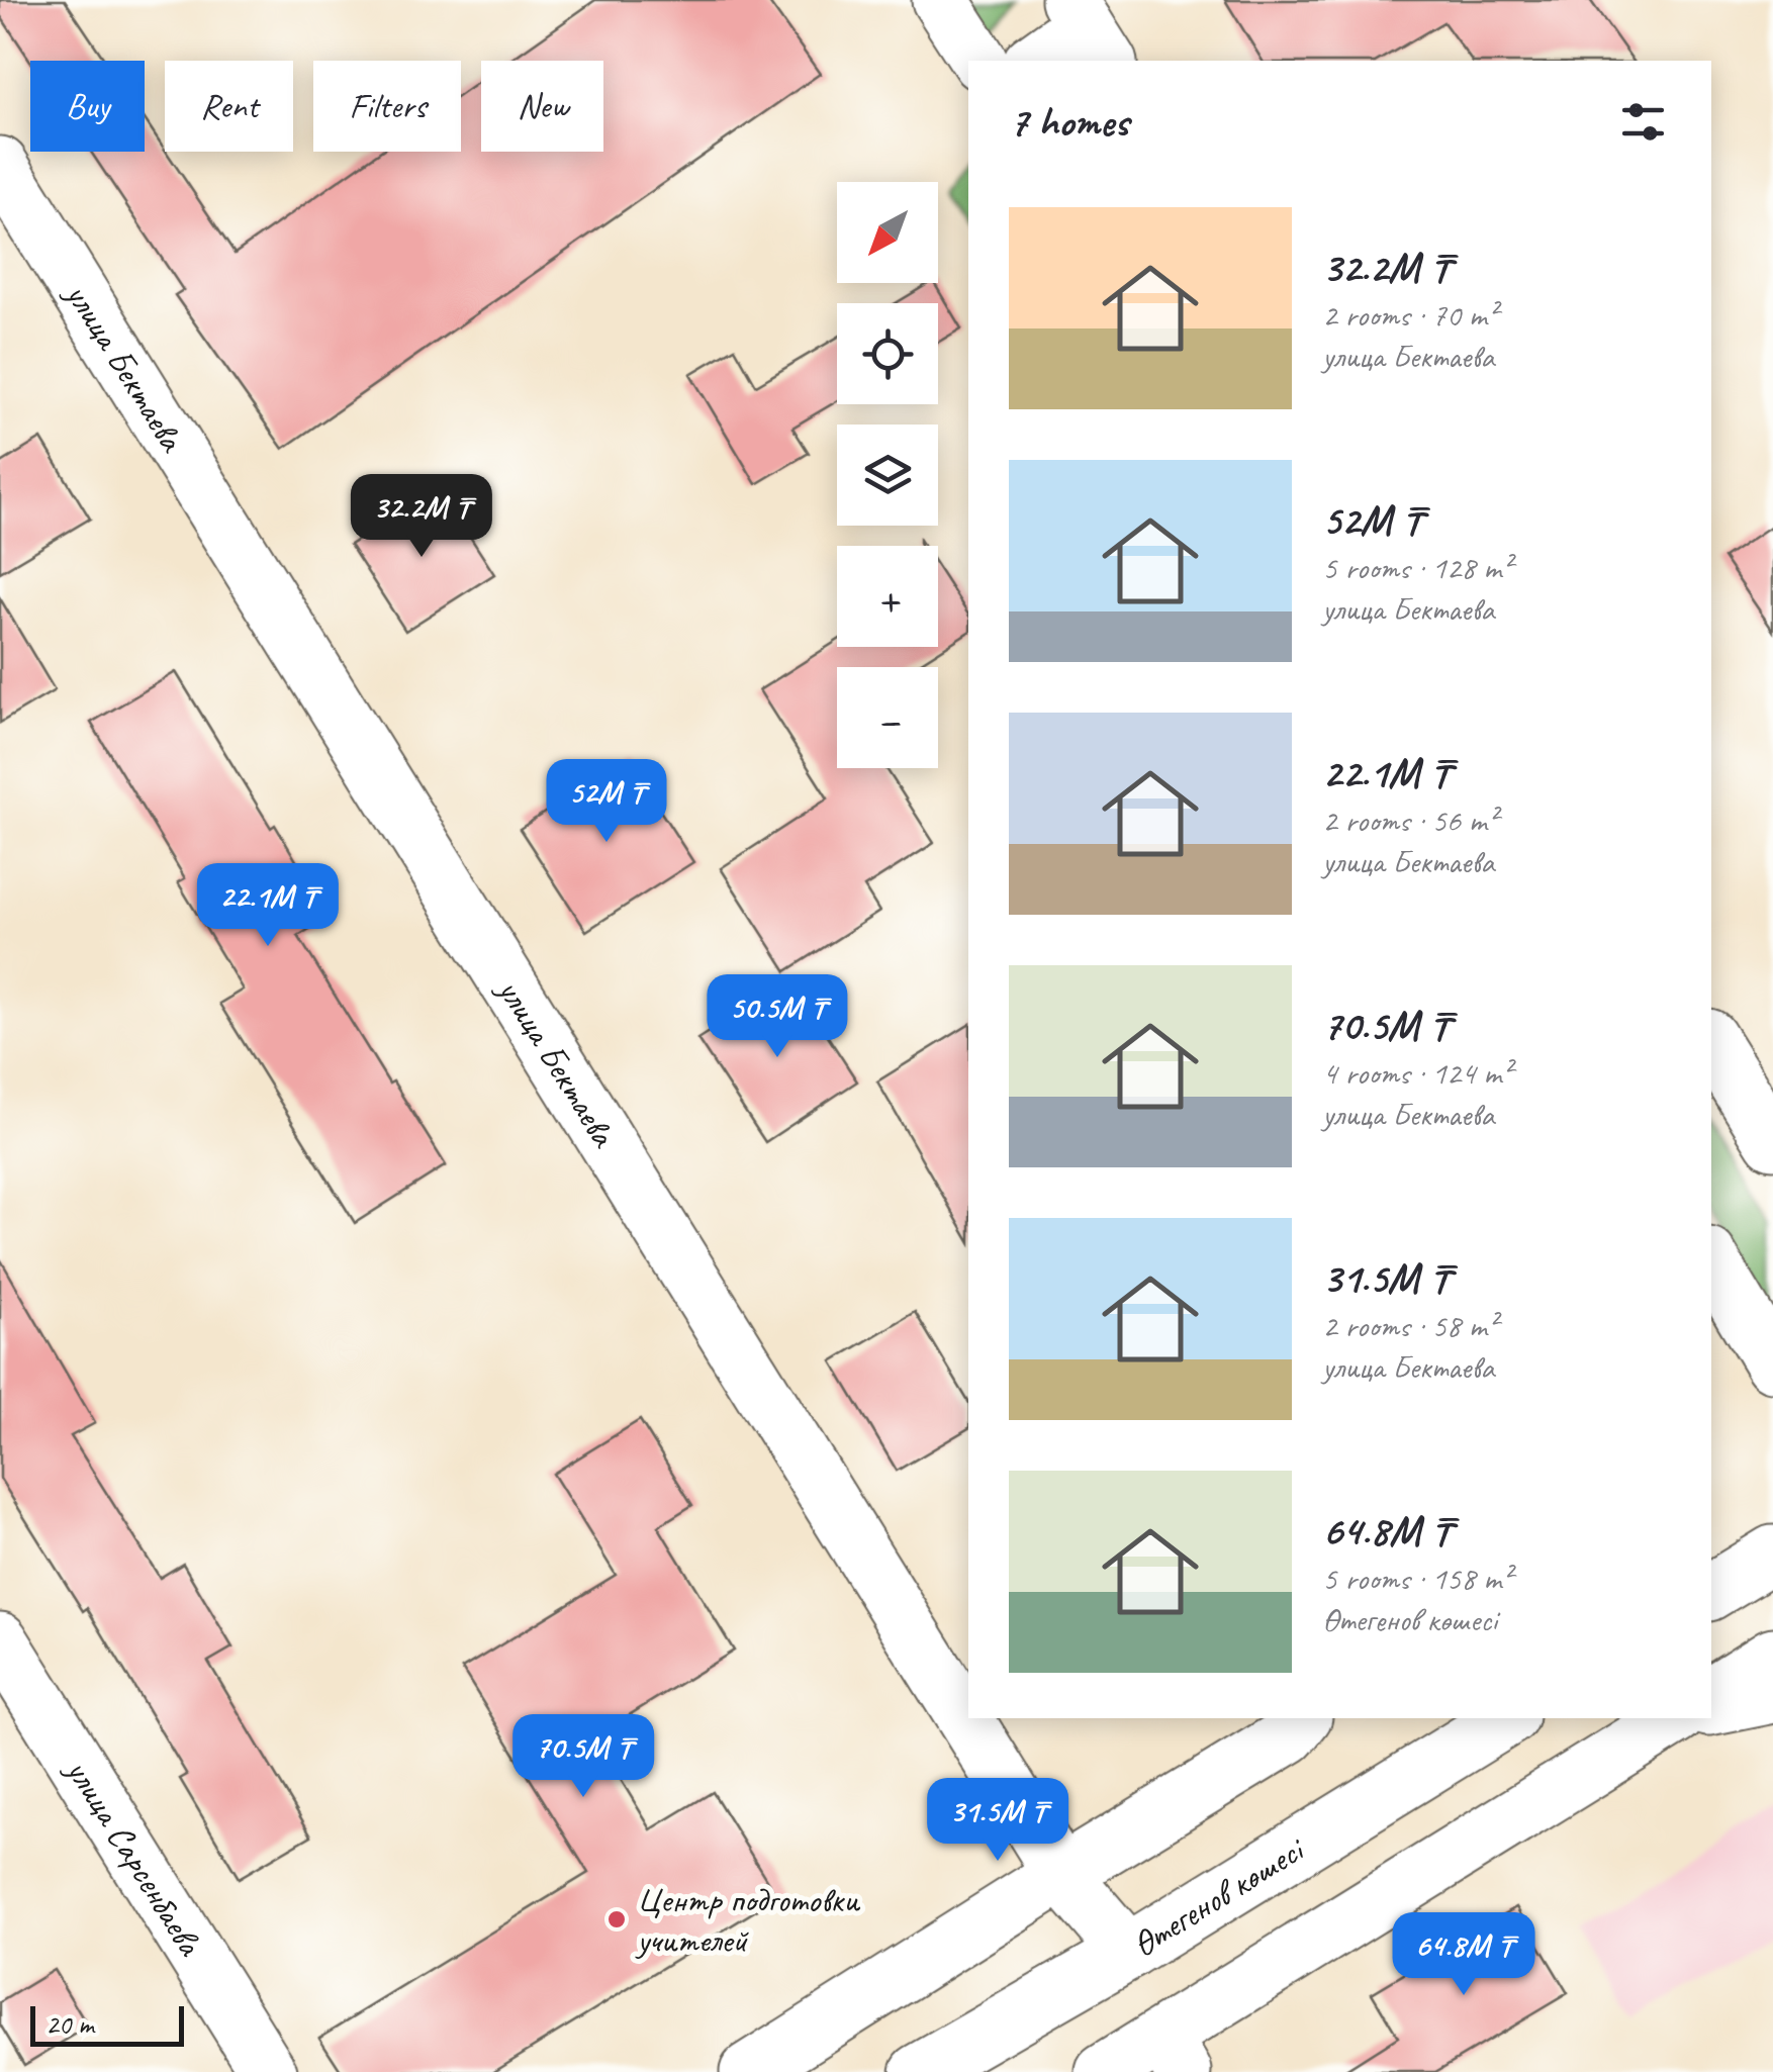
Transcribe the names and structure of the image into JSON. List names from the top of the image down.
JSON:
{
  "streets": {
    "street": ["улица Бектаева", "улица Сарсенбаева", "Өтегенов көшесі"]
  },
  "crossings": [
    ["улица Бектаева", "Өтегенов көшесі"]
  ],
  "places": ["Центр подготовки учителей"],
  "scale_bar": "20 m",
  "north": "bottom left",
  "page": {
    "chip": [
      "Buy",
      "Rent",
      "Filters",
      "New"
    ],
    "heading": "7 homes",
    "map_buttons": ["+", "−"],
    "list": [
      {
        "name": "32.2M ₸",
        "note": "2 rooms · 70 m² · улица Бектаева"
      },
      {
        "name": "52M ₸",
        "note": "5 rooms · 128 m² · улица Бектаева"
      },
      {
        "name": "22.1M ₸",
        "note": "2 rooms · 56 m² · улица Бектаева"
      },
      {
        "name": "70.5M ₸",
        "note": "4 rooms · 124 m² · улица Бектаева"
      },
      {
        "name": "31.5M ₸",
        "note": "2 rooms · 58 m² · улица Бектаева"
      },
      {
        "name": "64.8M ₸",
        "note": "5 rooms · 158 m² · Өтегенов көшесі"
      }
    ],
    "price": [
      "32.2M ₸",
      "52M ₸",
      "22.1M ₸",
      "50.5M ₸",
      "70.5M ₸",
      "31.5M ₸",
      "64.8M ₸"
    ],
    "scale": "20 m"
  }
}
